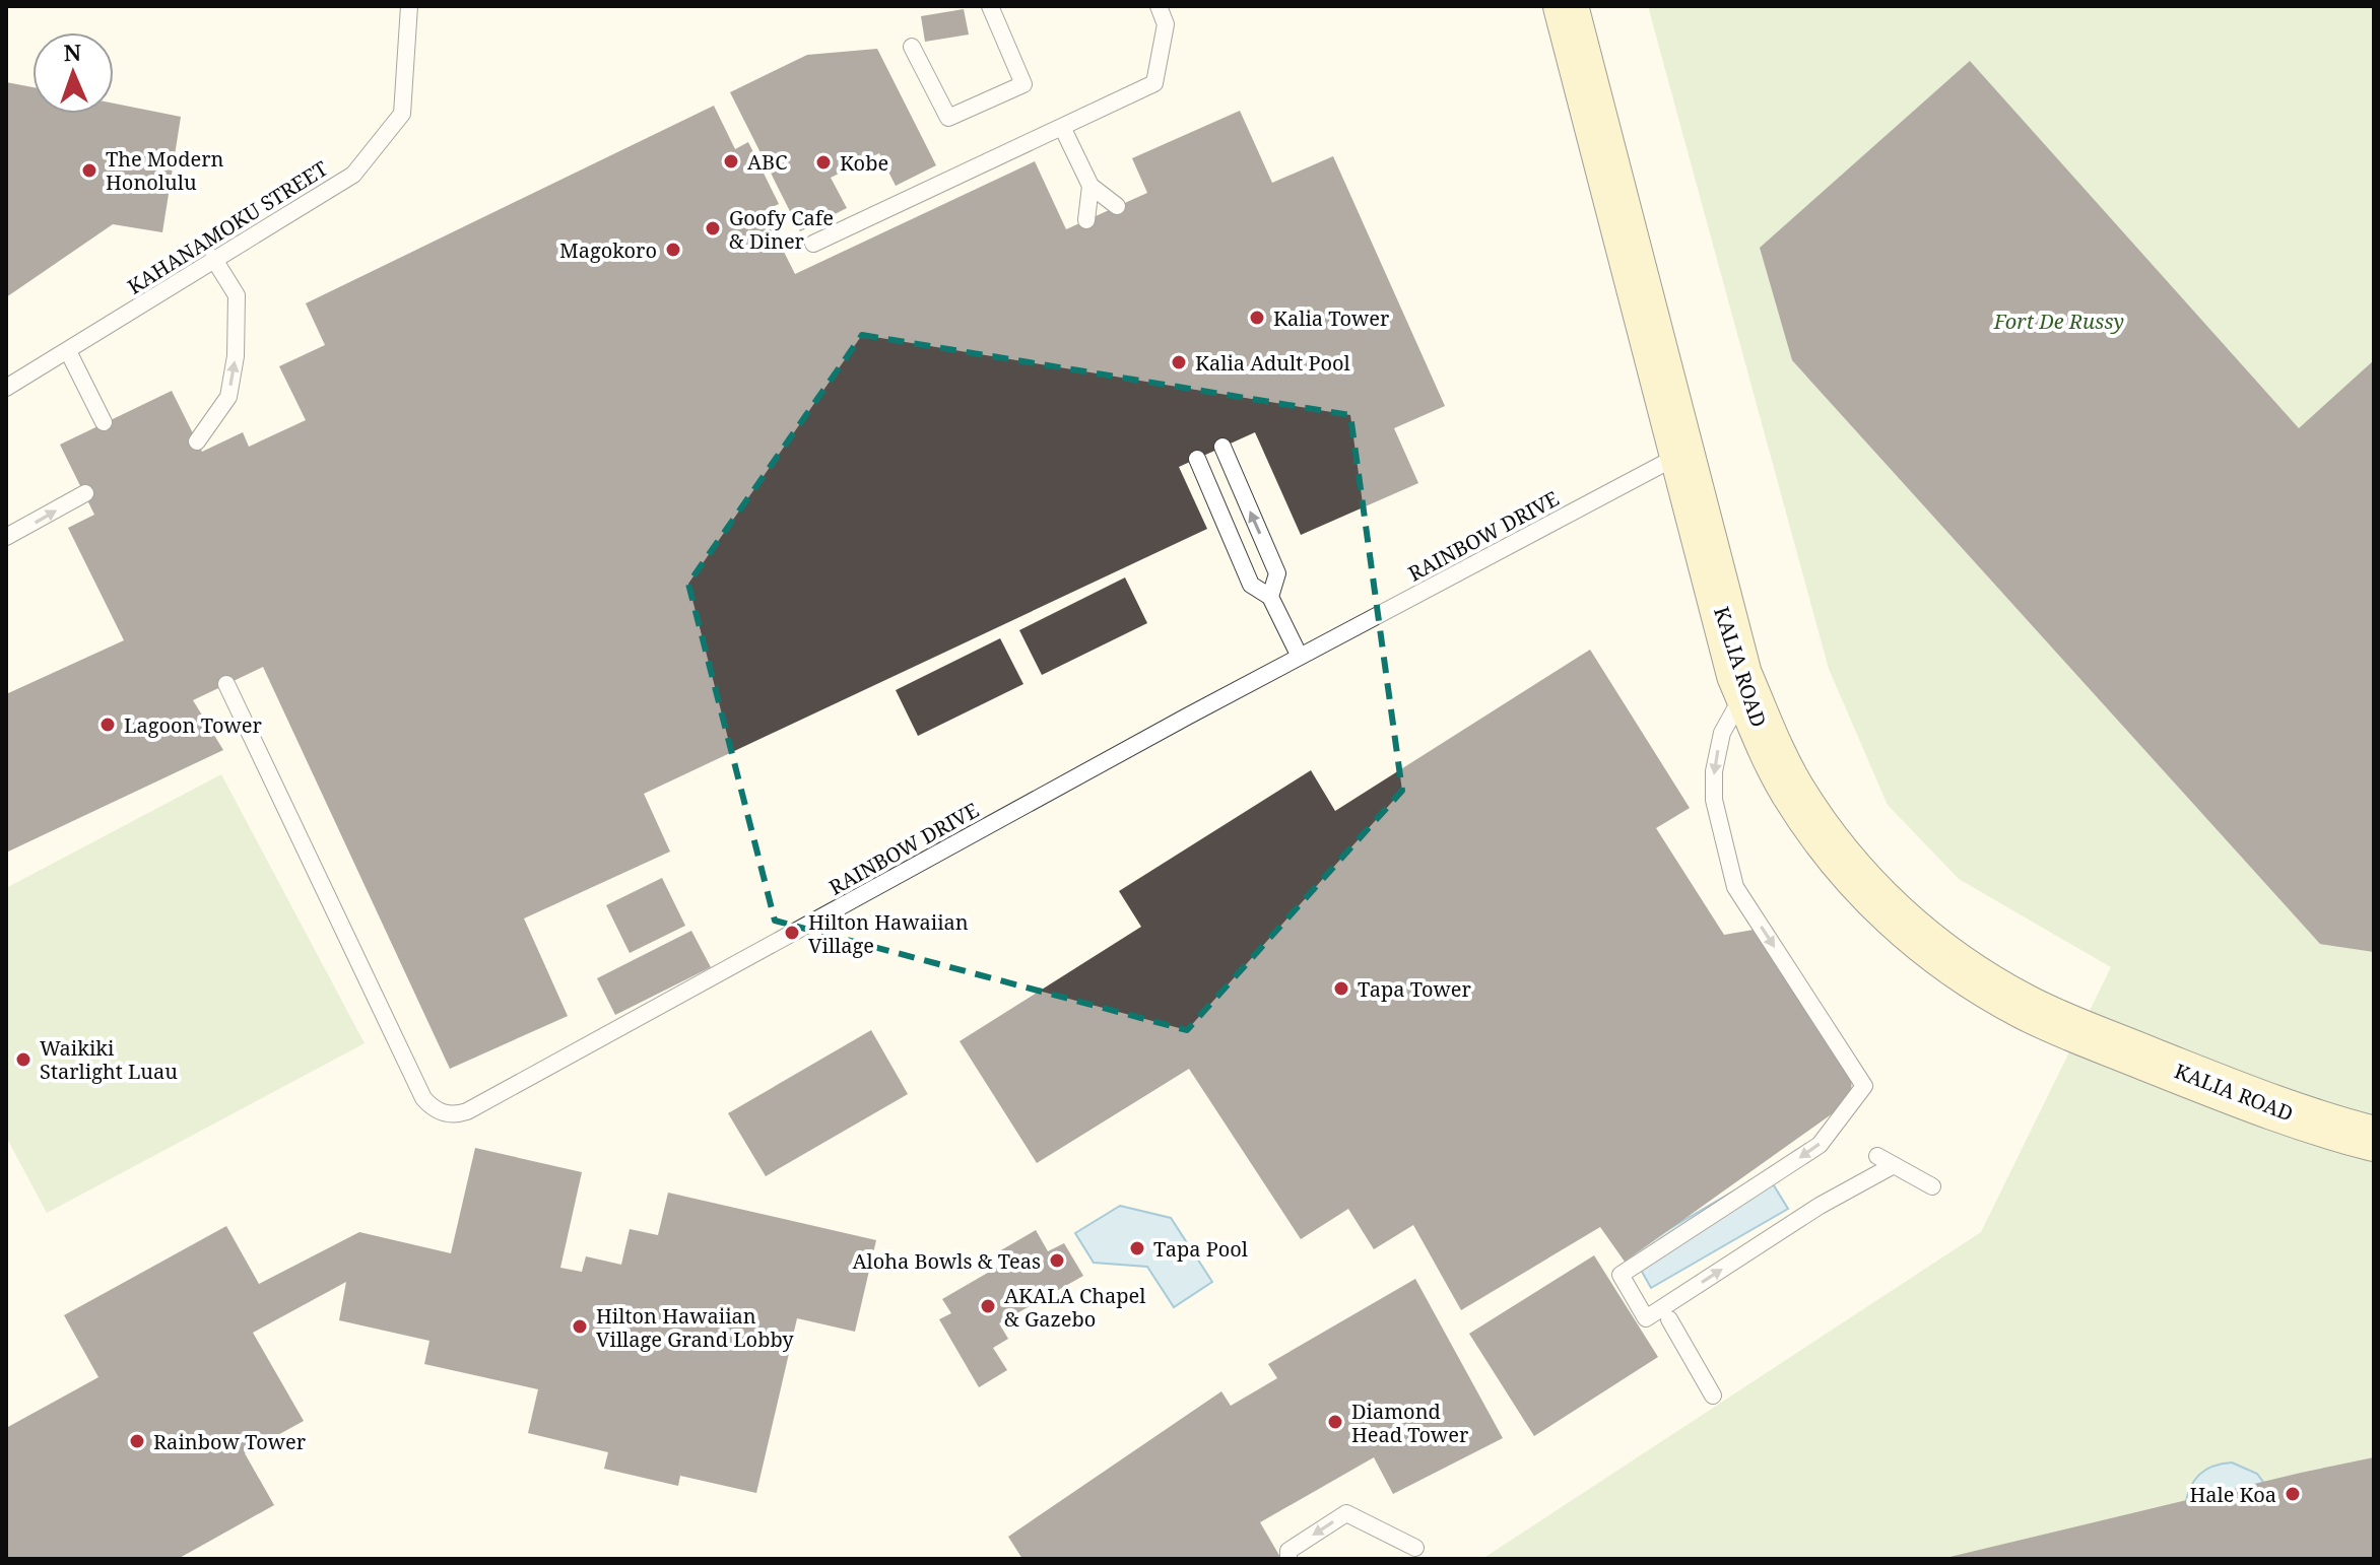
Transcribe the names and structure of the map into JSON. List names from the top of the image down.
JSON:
{
  "streets": {
    "street": ["KALIA ROAD"],
    "lane": ["KAHANAMOKU STREET", "RAINBOW DRIVE"]
  },
  "crossings": [
    ["RAINBOW DRIVE", "KALIA ROAD"]
  ],
  "parks": ["Fort De Russy"],
  "places": [
    "ABC",
    "Kobe",
    "The Modern Honolulu",
    "Goofy Cafe & Diner",
    "Magokoro",
    "Kalia Tower",
    "Kalia Adult Pool",
    "Lagoon Tower",
    "Hilton Hawaiian Village",
    "Tapa Tower",
    "Waikiki Starlight Luau",
    "Tapa Pool",
    "Aloha Bowls & Teas",
    "AKALA Chapel & Gazebo",
    "Hilton Hawaiian Village Grand Lobby",
    "Diamond Head Tower",
    "Rainbow Tower",
    "Hale Koa"
  ],
  "north": "top"
}
